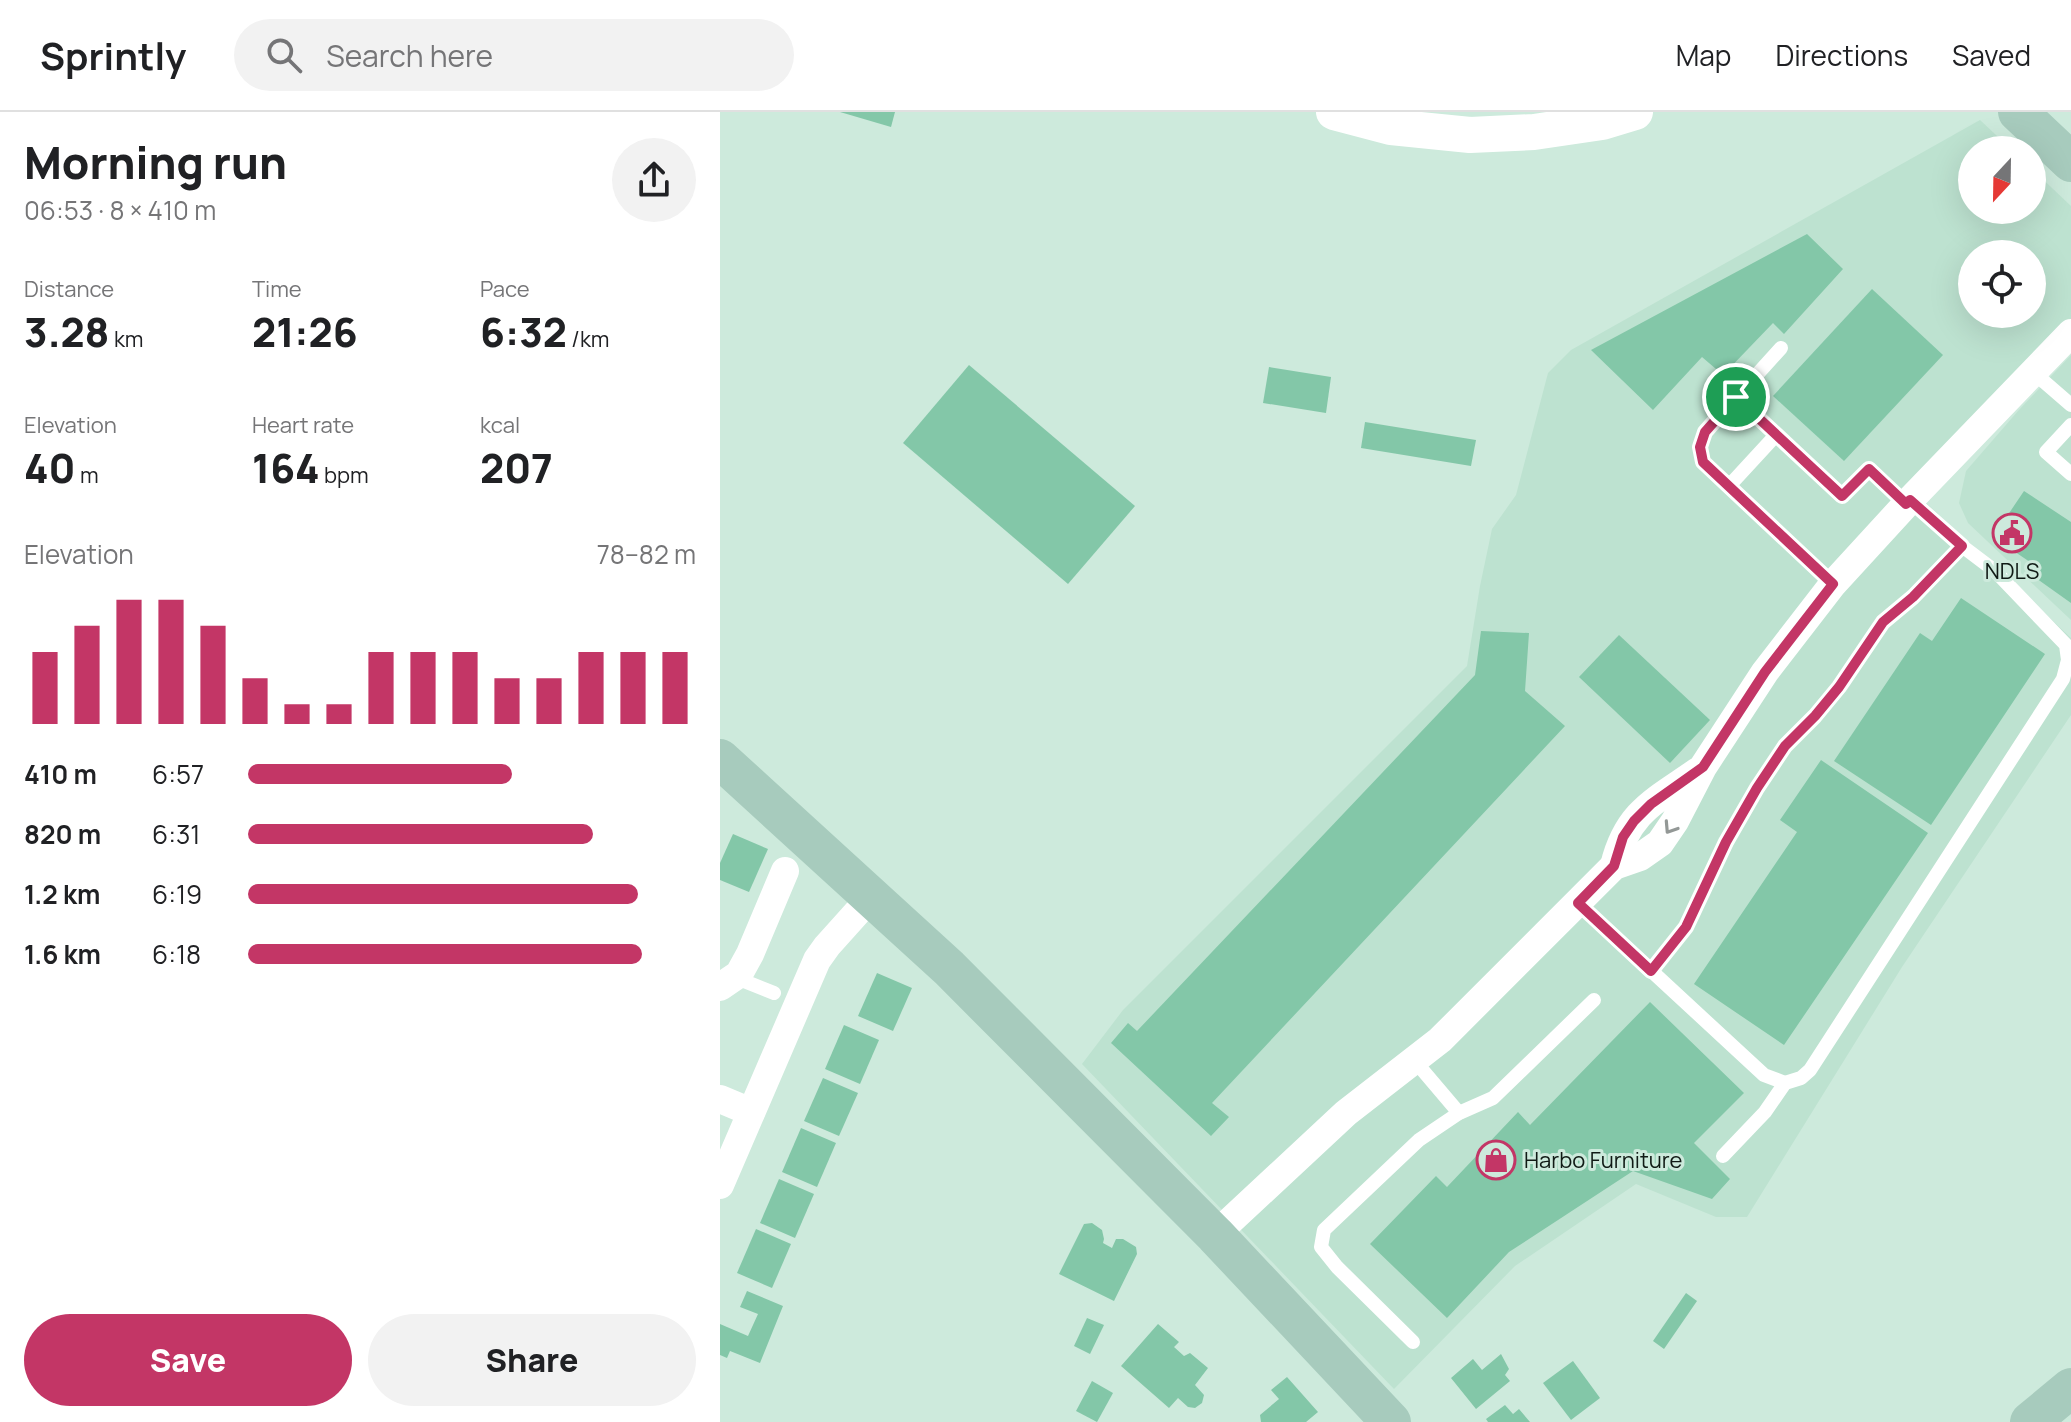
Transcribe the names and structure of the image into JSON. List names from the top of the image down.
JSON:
{
  "places": {
    "public building": ["NDLS"],
    "shop": ["Harbo Furniture"]
  },
  "north": "bottom",
  "page": {
    "header": "Sprintly",
    "search": "Search here",
    "nav": ["Map", "Directions", "Saved"],
    "heading": ["Morning run", "06:53 · 8 × 410 m"],
    "stats": [
      ["Distance", "3.28 km"],
      ["Time", "21:26"],
      ["Pace", "6:32 /km"],
      ["Elevation", "40 m"],
      ["Heart rate", "164 bpm"],
      ["kcal", "207"]
    ],
    "chart": ["Elevation", "78–82 m"],
    "list": [
      {
        "name": "410 m",
        "note": "6:57"
      },
      {
        "name": "820 m",
        "note": "6:31"
      },
      {
        "name": "1.2 km",
        "note": "6:19"
      },
      {
        "name": "1.6 km",
        "note": "6:18"
      }
    ],
    "buttons": ["Save", "Share"]
  }
}
